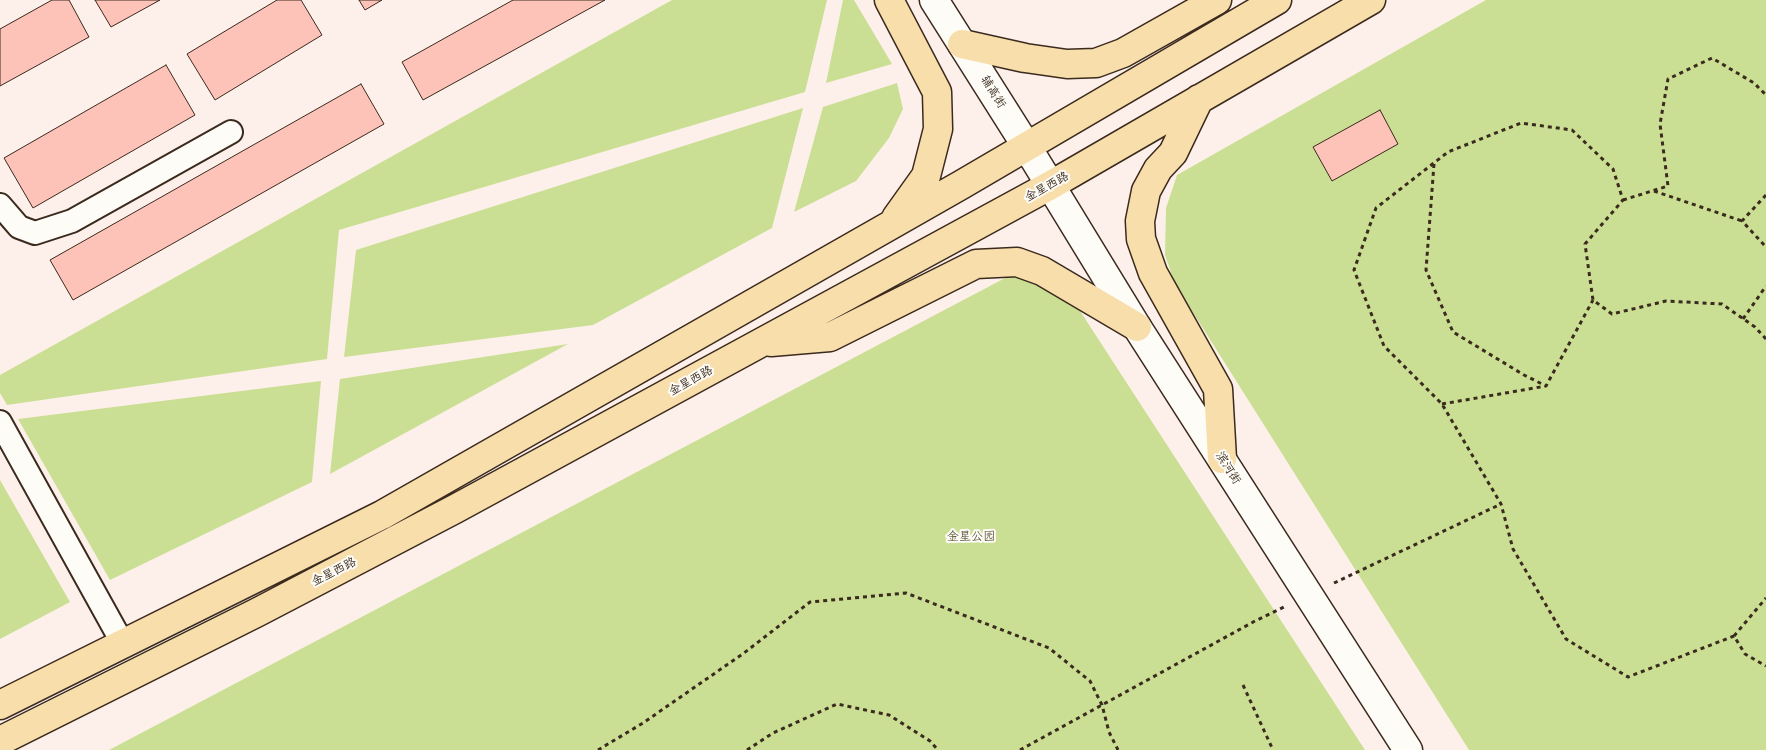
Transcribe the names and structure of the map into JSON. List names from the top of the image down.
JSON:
{
  "streets": {
    "main road": ["金星西路"],
    "street": ["辅高街", "滨河街"]
  },
  "crossings": [
    ["辅高街", "金星西路"],
    ["辅高街", "滨河街"],
    ["金星西路", "滨河街"]
  ],
  "parks": ["金星公园"]
}
